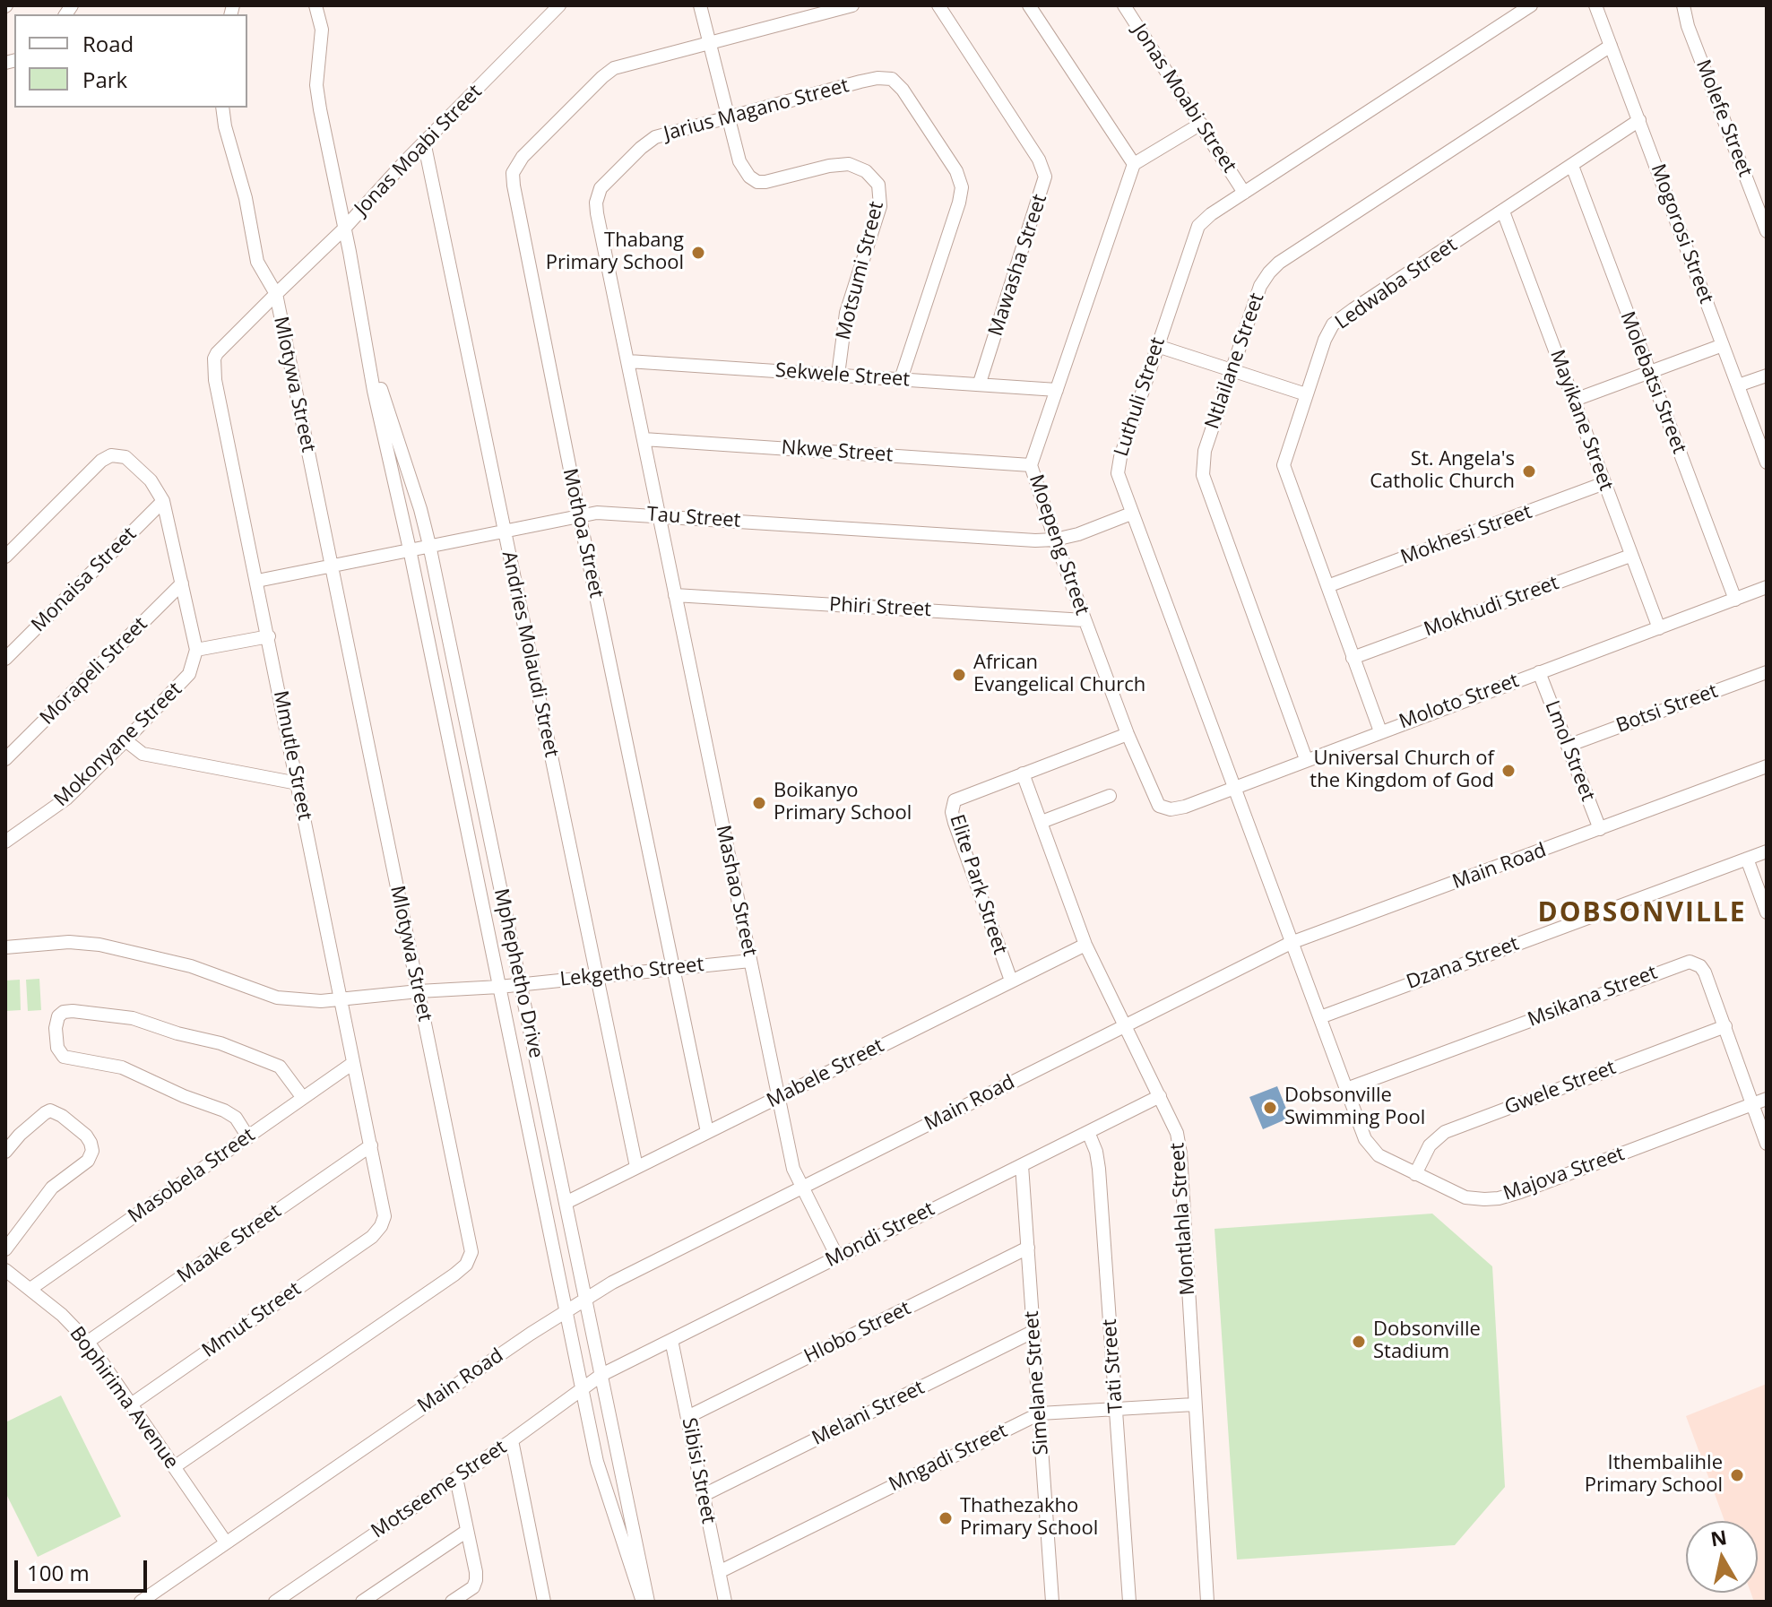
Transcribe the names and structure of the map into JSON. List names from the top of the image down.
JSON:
{
  "streets": {
    "street": [
      "Jonas Moabi Street",
      "Jarius Magano Street",
      "Molefe Street",
      "Mogorosi Street",
      "Mawasha Street",
      "Motsumi Street",
      "Ledwaba Street",
      "Ntlailane Street",
      "Sekwele Street",
      "Molebatsi Street",
      "Mlotywa Street",
      "Luthuli Street",
      "Mayikane Street",
      "Nkwe Street",
      "Tau Street",
      "Mothoa Street",
      "Mokhesi Street",
      "Moepeng Street",
      "Monaisa Street",
      "Mokhudi Street",
      "Phiri Street",
      "Andries Molaudi Street",
      "Morapeli Street",
      "Moloto Street",
      "Botsi Street",
      "Mokonyane Street",
      "Lmol Street",
      "Mmutle Street",
      "Main Road",
      "Elite Park Street",
      "Mashao Street",
      "Dzana Street",
      "Lekgetho Street",
      "Mphephetho Drive",
      "Msikana Street",
      "Mabele Street",
      "Gwele Street",
      "Majova Street",
      "Masobela Street",
      "Montlahla Street",
      "Mondi Street",
      "Maake Street",
      "Mmut Street",
      "Hlobo Street",
      "Tati Street",
      "Simelane Street",
      "Bophirima Avenue",
      "Melani Street",
      "Mngadi Street",
      "Sibisi Street",
      "Motseeme Street"
    ]
  },
  "crossings": [
    ["Jonas Moabi Street", "Mlotywa Street"],
    ["Jonas Moabi Street", "Luthuli Street"],
    ["Jonas Moabi Street", "Andries Molaudi Street"],
    ["Jonas Moabi Street", "Mmutle Street"],
    ["Jonas Moabi Street", "Mphephetho Drive"],
    ["Jarius Magano Street", "Motsumi Street"],
    ["Jarius Magano Street", "Sekwele Street"],
    ["Jarius Magano Street", "Nkwe Street"],
    ["Jarius Magano Street", "Tau Street"],
    ["Jarius Magano Street", "Mashao Street"],
    ["Mogorosi Street", "Ledwaba Street"],
    ["Mogorosi Street", "Ntlailane Street"],
    ["Mawasha Street", "Sekwele Street"],
    ["Motsumi Street", "Sekwele Street"],
    ["Motsumi Street", "Mothoa Street"],
    ["Ledwaba Street", "Molebatsi Street"],
    ["Ledwaba Street", "Mayikane Street"],
    ["Ledwaba Street", "Mokhesi Street"],
    ["Ledwaba Street", "Mokhudi Street"],
    ["Ledwaba Street", "Moloto Street"],
    ["Ntlailane Street", "Moloto Street"],
    ["Sekwele Street", "Moepeng Street"],
    ["Molebatsi Street", "Moloto Street"],
    ["Mlotywa Street", "Tau Street"],
    ["Mlotywa Street", "Mmutle Street"],
    ["Mlotywa Street", "Lekgetho Street"],
    ["Mlotywa Street", "Bophirima Avenue"],
    ["Luthuli Street", "Tau Street"],
    ["Luthuli Street", "Moloto Street"],
    ["Luthuli Street", "Main Road"],
    ["Luthuli Street", "Majova Street"],
    ["Mayikane Street", "Mokhesi Street"],
    ["Mayikane Street", "Mokhudi Street"],
    ["Mayikane Street", "Moloto Street"],
    ["Nkwe Street", "Moepeng Street"],
    ["Tau Street", "Mothoa Street"],
    ["Tau Street", "Moepeng Street"],
    ["Tau Street", "Andries Molaudi Street"],
    ["Tau Street", "Mmutle Street"],
    ["Tau Street", "Mashao Street"],
    ["Tau Street", "Mphephetho Drive"],
    ["Mothoa Street", "Lekgetho Street"],
    ["Mothoa Street", "Mabele Street"],
    ["Moepeng Street", "Phiri Street"],
    ["Moepeng Street", "Moloto Street"],
    ["Moepeng Street", "Elite Park Street"],
    ["Phiri Street", "Mashao Street"],
    ["Andries Molaudi Street", "Lekgetho Street"],
    ["Andries Molaudi Street", "Mabele Street"],
    ["Moloto Street", "Lmol Street"],
    ["Botsi Street", "Lmol Street"],
    ["Lmol Street", "Main Road"],
    ["Mmutle Street", "Lekgetho Street"],
    ["Mmutle Street", "Masobela Street"],
    ["Mmutle Street", "Maake Street"],
    ["Mmutle Street", "Mmut Street"],
    ["Main Road", "Mashao Street"],
    ["Main Road", "Mphephetho Drive"],
    ["Main Road", "Majova Street"],
    ["Main Road", "Montlahla Street"],
    ["Main Road", "Bophirima Avenue"],
    ["Elite Park Street", "Mabele Street"],
    ["Elite Park Street", "Montlahla Street"],
    ["Mashao Street", "Lekgetho Street"],
    ["Mashao Street", "Mabele Street"],
    ["Mashao Street", "Mondi Street"],
    ["Dzana Street", "Majova Street"],
    ["Lekgetho Street", "Mphephetho Drive"],
    ["Mphephetho Drive", "Mabele Street"],
    ["Mphephetho Drive", "Mondi Street"],
    ["Mphephetho Drive", "Motseeme Street"],
    ["Msikana Street", "Gwele Street"],
    ["Msikana Street", "Majova Street"],
    ["Mabele Street", "Montlahla Street"],
    ["Gwele Street", "Majova Street"],
    ["Masobela Street", "Bophirima Avenue"],
    ["Montlahla Street", "Mondi Street"],
    ["Montlahla Street", "Mngadi Street"],
    ["Mondi Street", "Tati Street"],
    ["Mondi Street", "Simelane Street"],
    ["Mondi Street", "Sibisi Street"],
    ["Mondi Street", "Motseeme Street"],
    ["Maake Street", "Bophirima Avenue"],
    ["Mmut Street", "Bophirima Avenue"],
    ["Hlobo Street", "Simelane Street"],
    ["Hlobo Street", "Sibisi Street"],
    ["Tati Street", "Mngadi Street"],
    ["Simelane Street", "Melani Street"],
    ["Simelane Street", "Mngadi Street"],
    ["Melani Street", "Sibisi Street"],
    ["Mngadi Street", "Sibisi Street"]
  ],
  "districts": ["DOBSONVILLE"],
  "places": [
    "Thabang Primary School",
    "St. Angela's Catholic Church",
    "African Evangelical Church",
    "Universal Church of the Kingdom of God",
    "Boikanyo Primary School",
    "Dobsonville Swimming Pool",
    "Dobsonville Stadium",
    "Ithembalihle Primary School",
    "Thathezakho Primary School"
  ],
  "legend": ["Road", "Park"],
  "scale_bar": "100 m",
  "north": "top"
}
